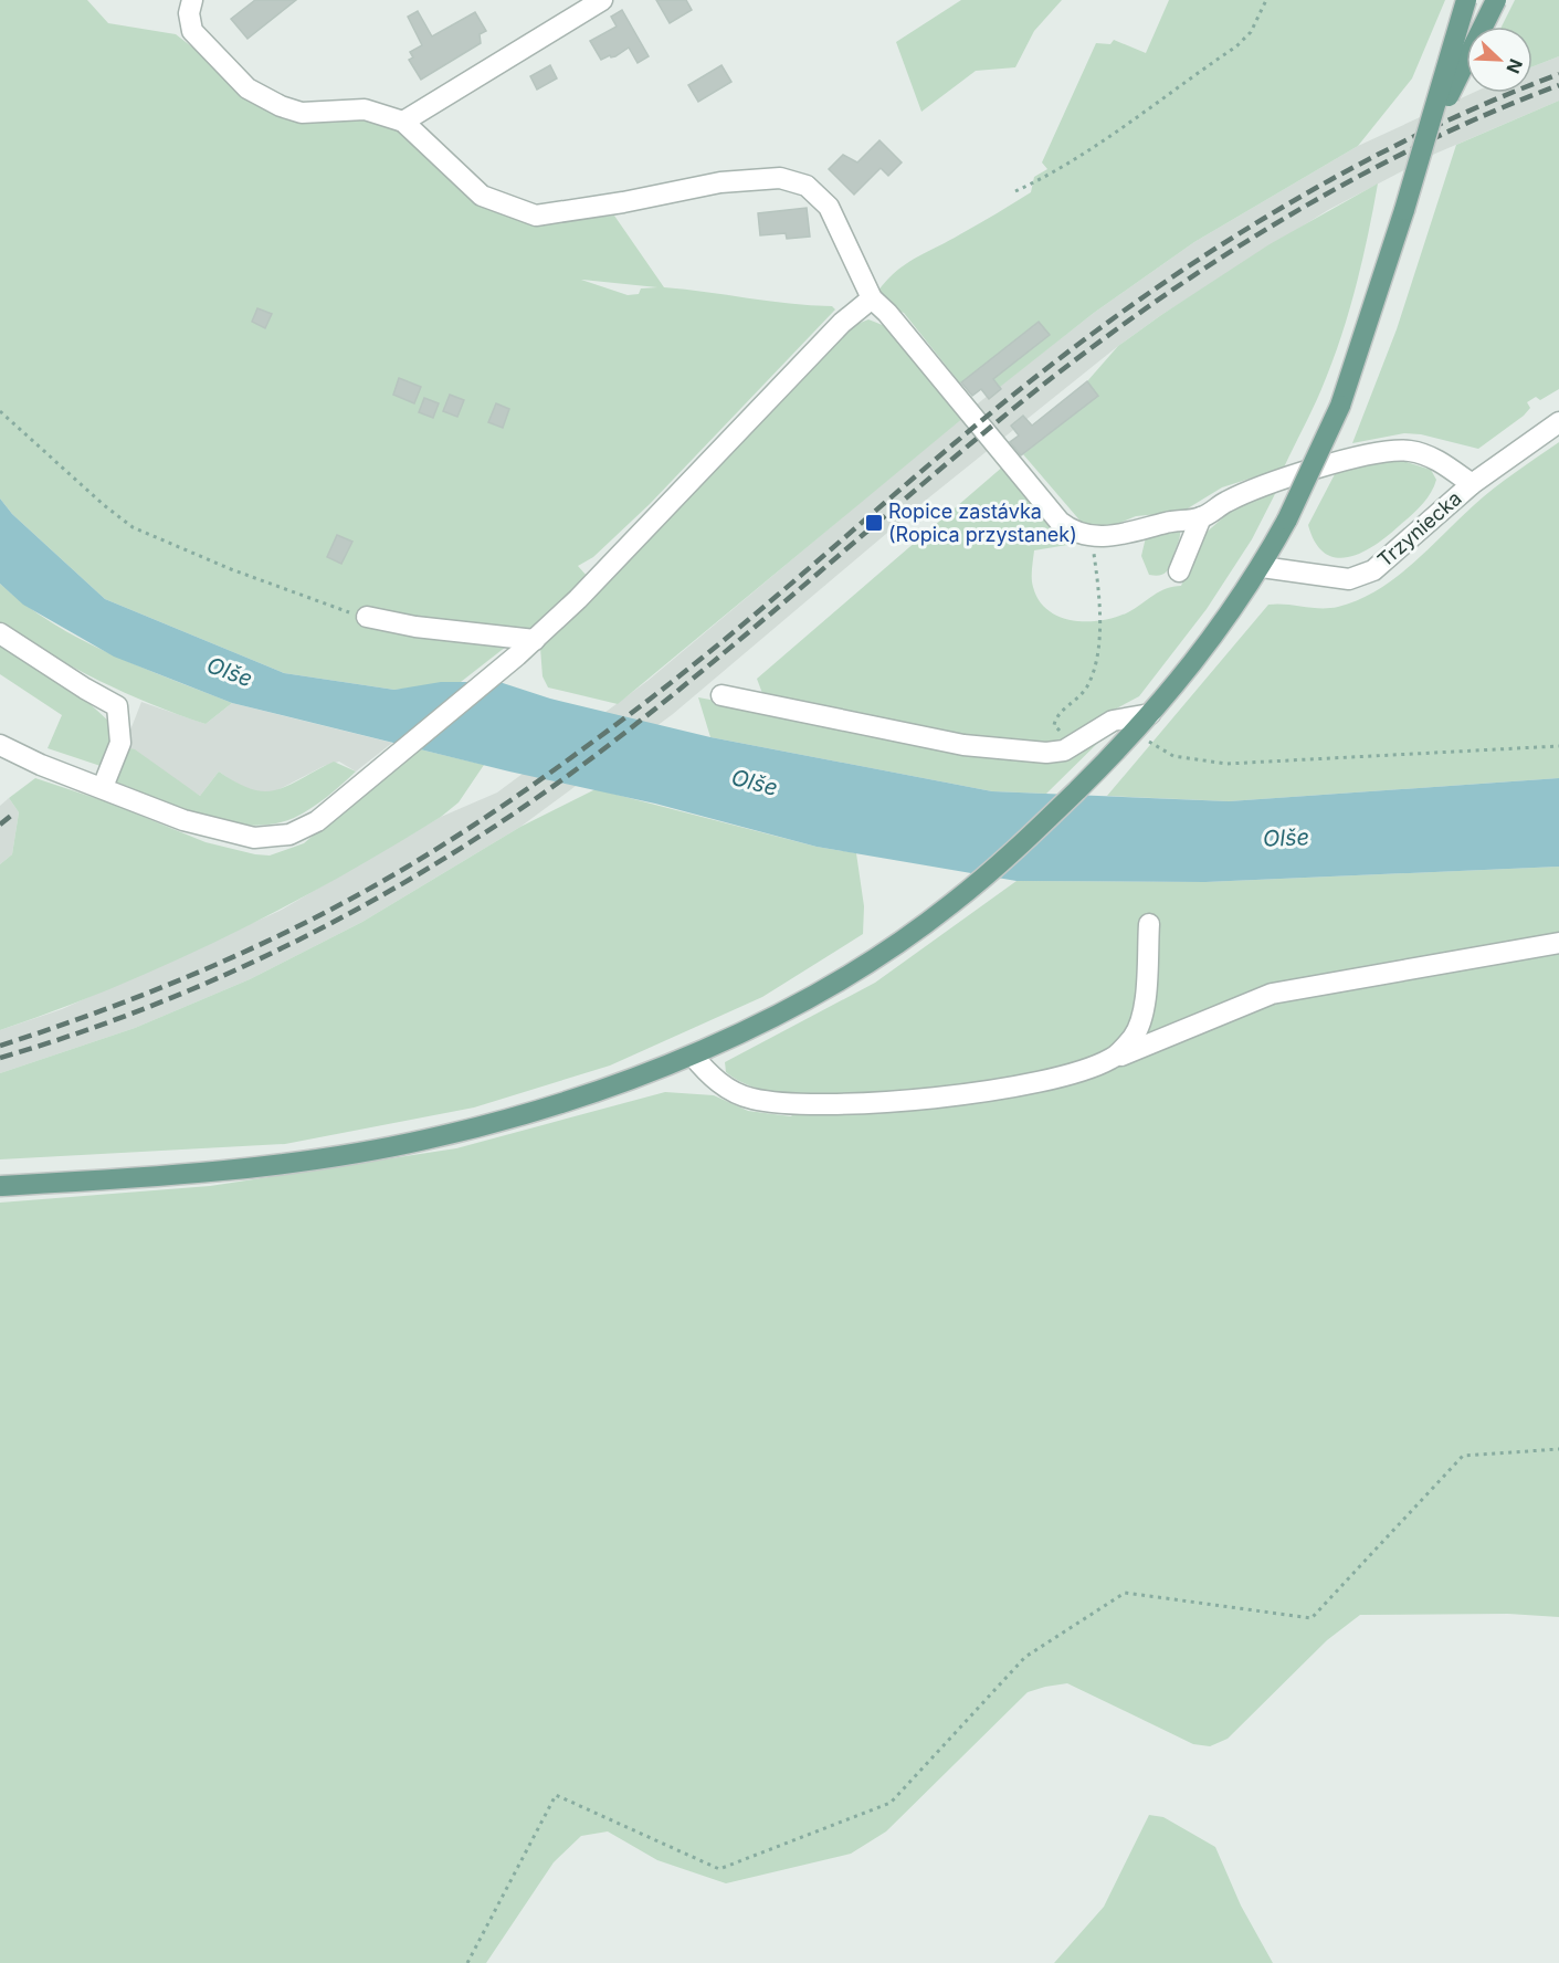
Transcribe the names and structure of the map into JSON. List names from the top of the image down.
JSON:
{
  "streets": {
    "street": ["Trzyniecka"]
  },
  "water": ["Olše"],
  "places": {
    "transit": ["Ropice zastávka (Ropica przystanek)"]
  },
  "north": "bottom right"
}
